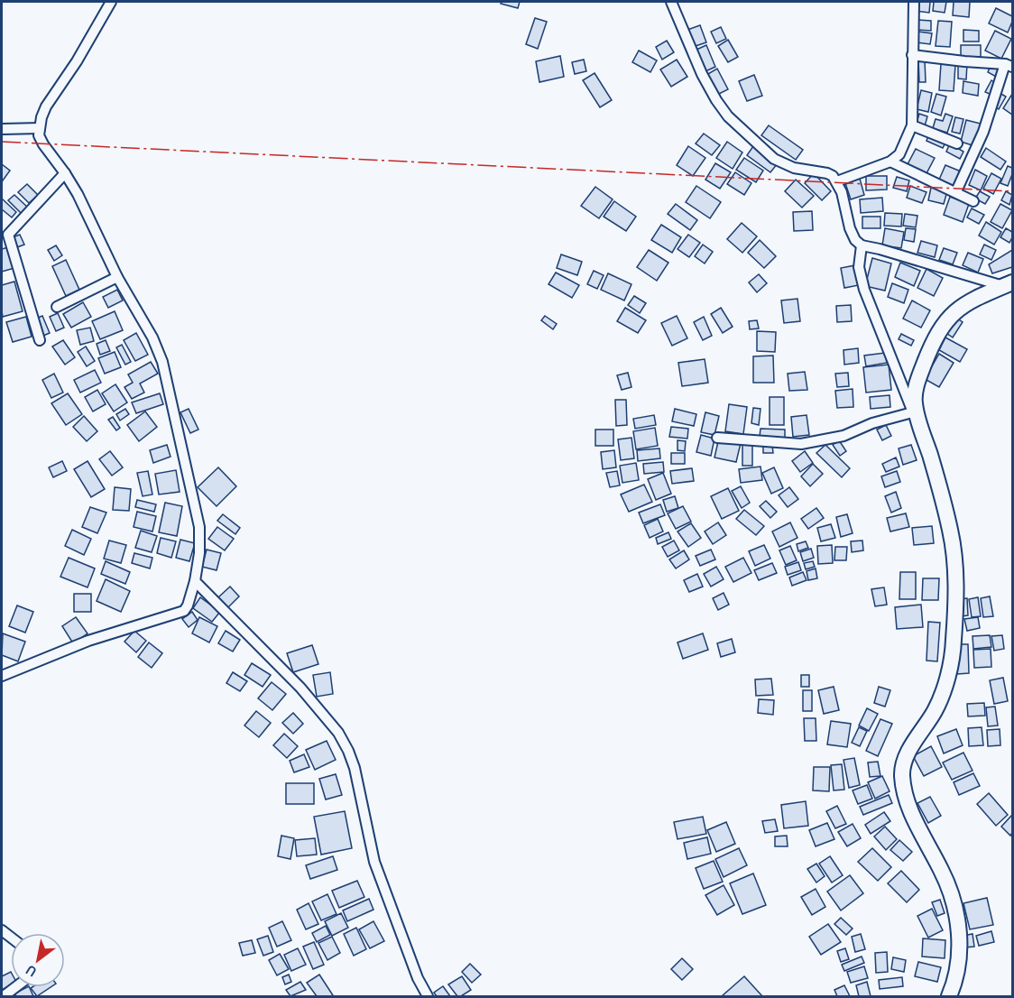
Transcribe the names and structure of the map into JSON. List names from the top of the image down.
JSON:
{
  "north": "bottom left"
}
